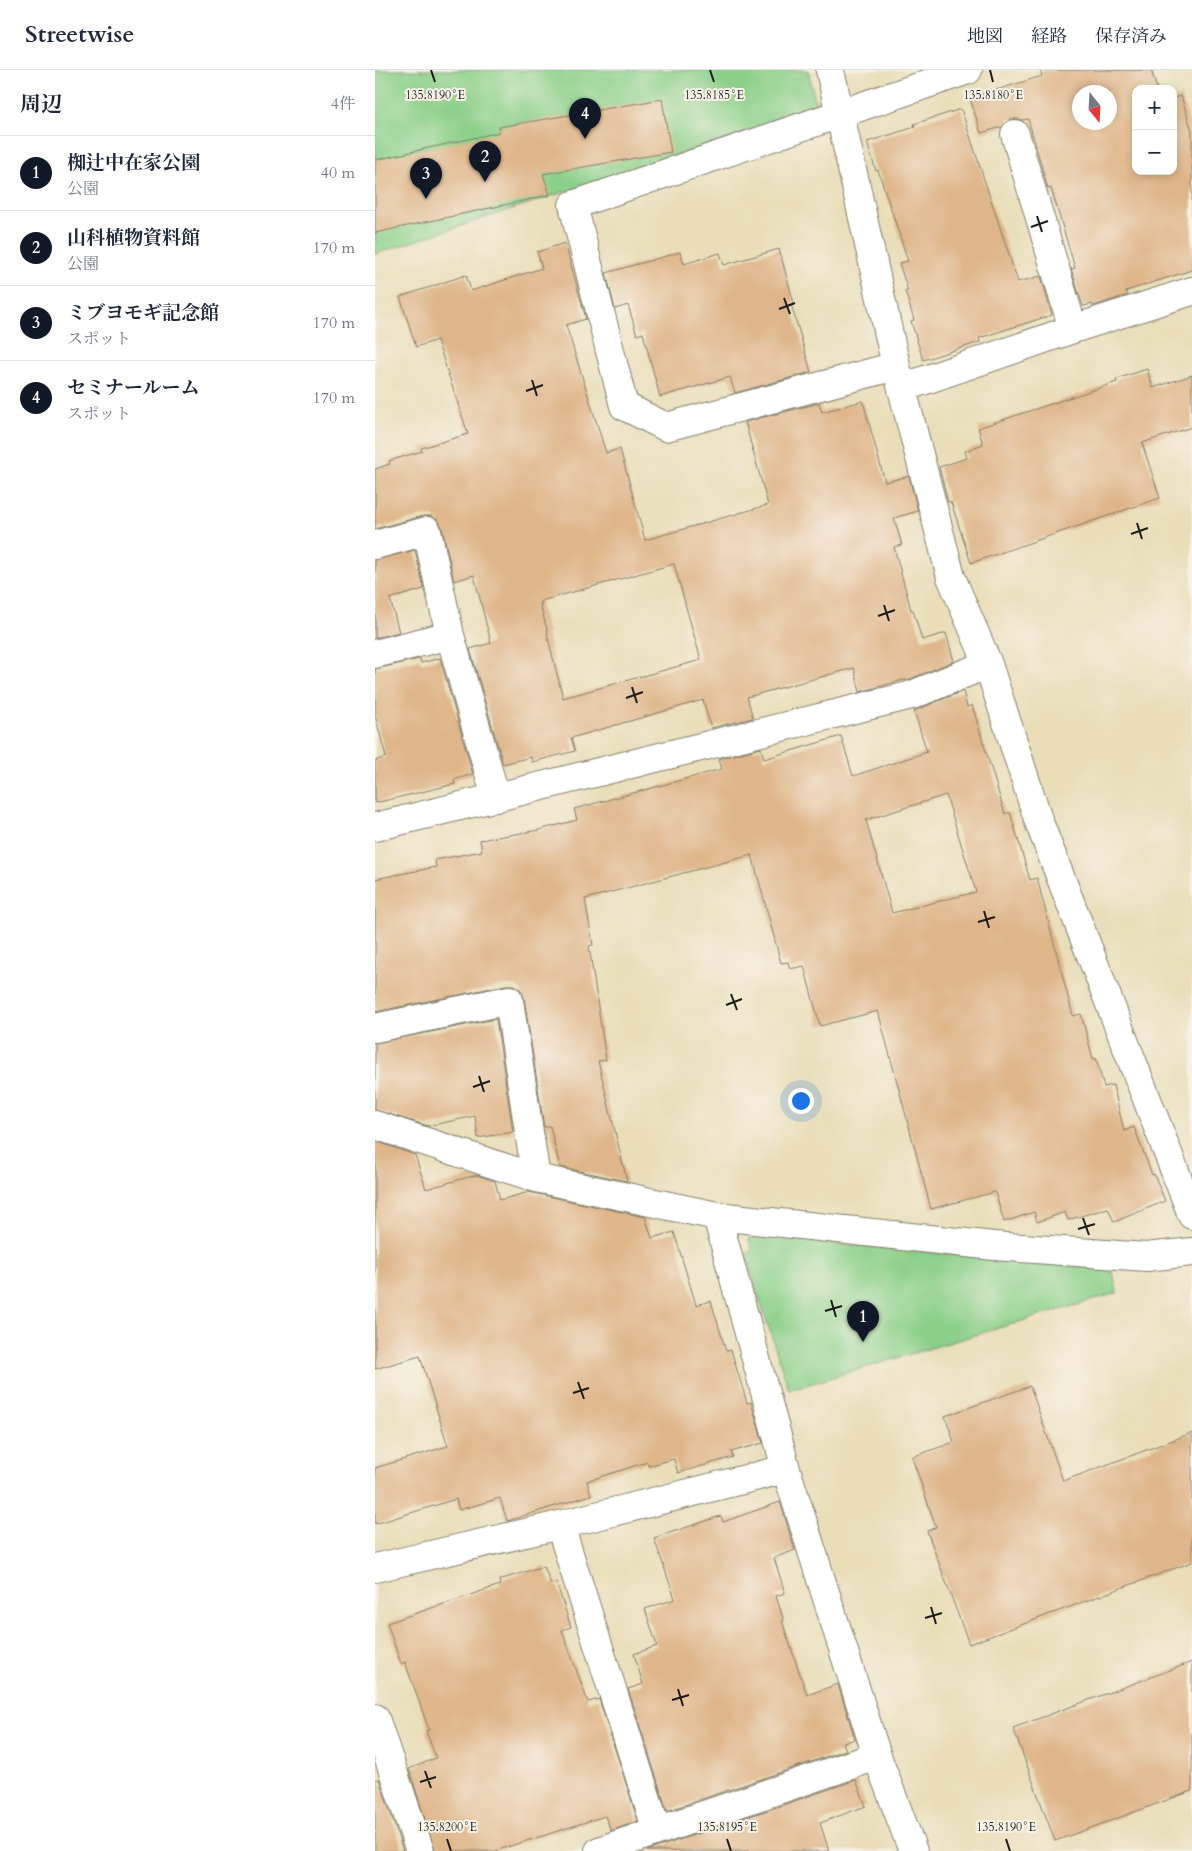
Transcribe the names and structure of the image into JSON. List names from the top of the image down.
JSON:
{
  "north": "bottom",
  "page": {
    "header": "Streetwise",
    "nav": ["地図", "経路", "保存済み"],
    "heading": ["周辺", "4件"],
    "map_buttons": ["+", "−"],
    "pins": [
      "4",
      "2",
      "3",
      "1"
    ],
    "list": [
      {
        "mark": "1",
        "name": "椥辻中在家公園",
        "note": "公園",
        "value": "40 m"
      },
      {
        "mark": "2",
        "name": "山科植物資料館",
        "note": "公園",
        "value": "170 m"
      },
      {
        "mark": "3",
        "name": "ミブヨモギ記念館",
        "note": "スポット",
        "value": "170 m"
      },
      {
        "mark": "4",
        "name": "セミナールーム",
        "note": "スポット",
        "value": "170 m"
      }
    ]
  },
  "coordinates": [
    "135.8190°E",
    "135.8185°E",
    "135.8180°E",
    "135.8200°E",
    "135.8195°E"
  ]
}
